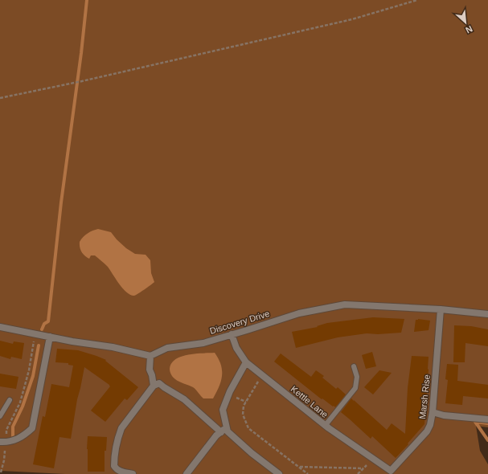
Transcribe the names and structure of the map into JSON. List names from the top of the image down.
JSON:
{
  "streets": {
    "street": ["Discovery Drive", "Marsh Rise", "Kettle Lane"]
  },
  "crossings": [
    ["Discovery Drive", "Marsh Rise"],
    ["Discovery Drive", "Kettle Lane"],
    ["Marsh Rise", "Kettle Lane"]
  ],
  "north": "bottom right"
}
